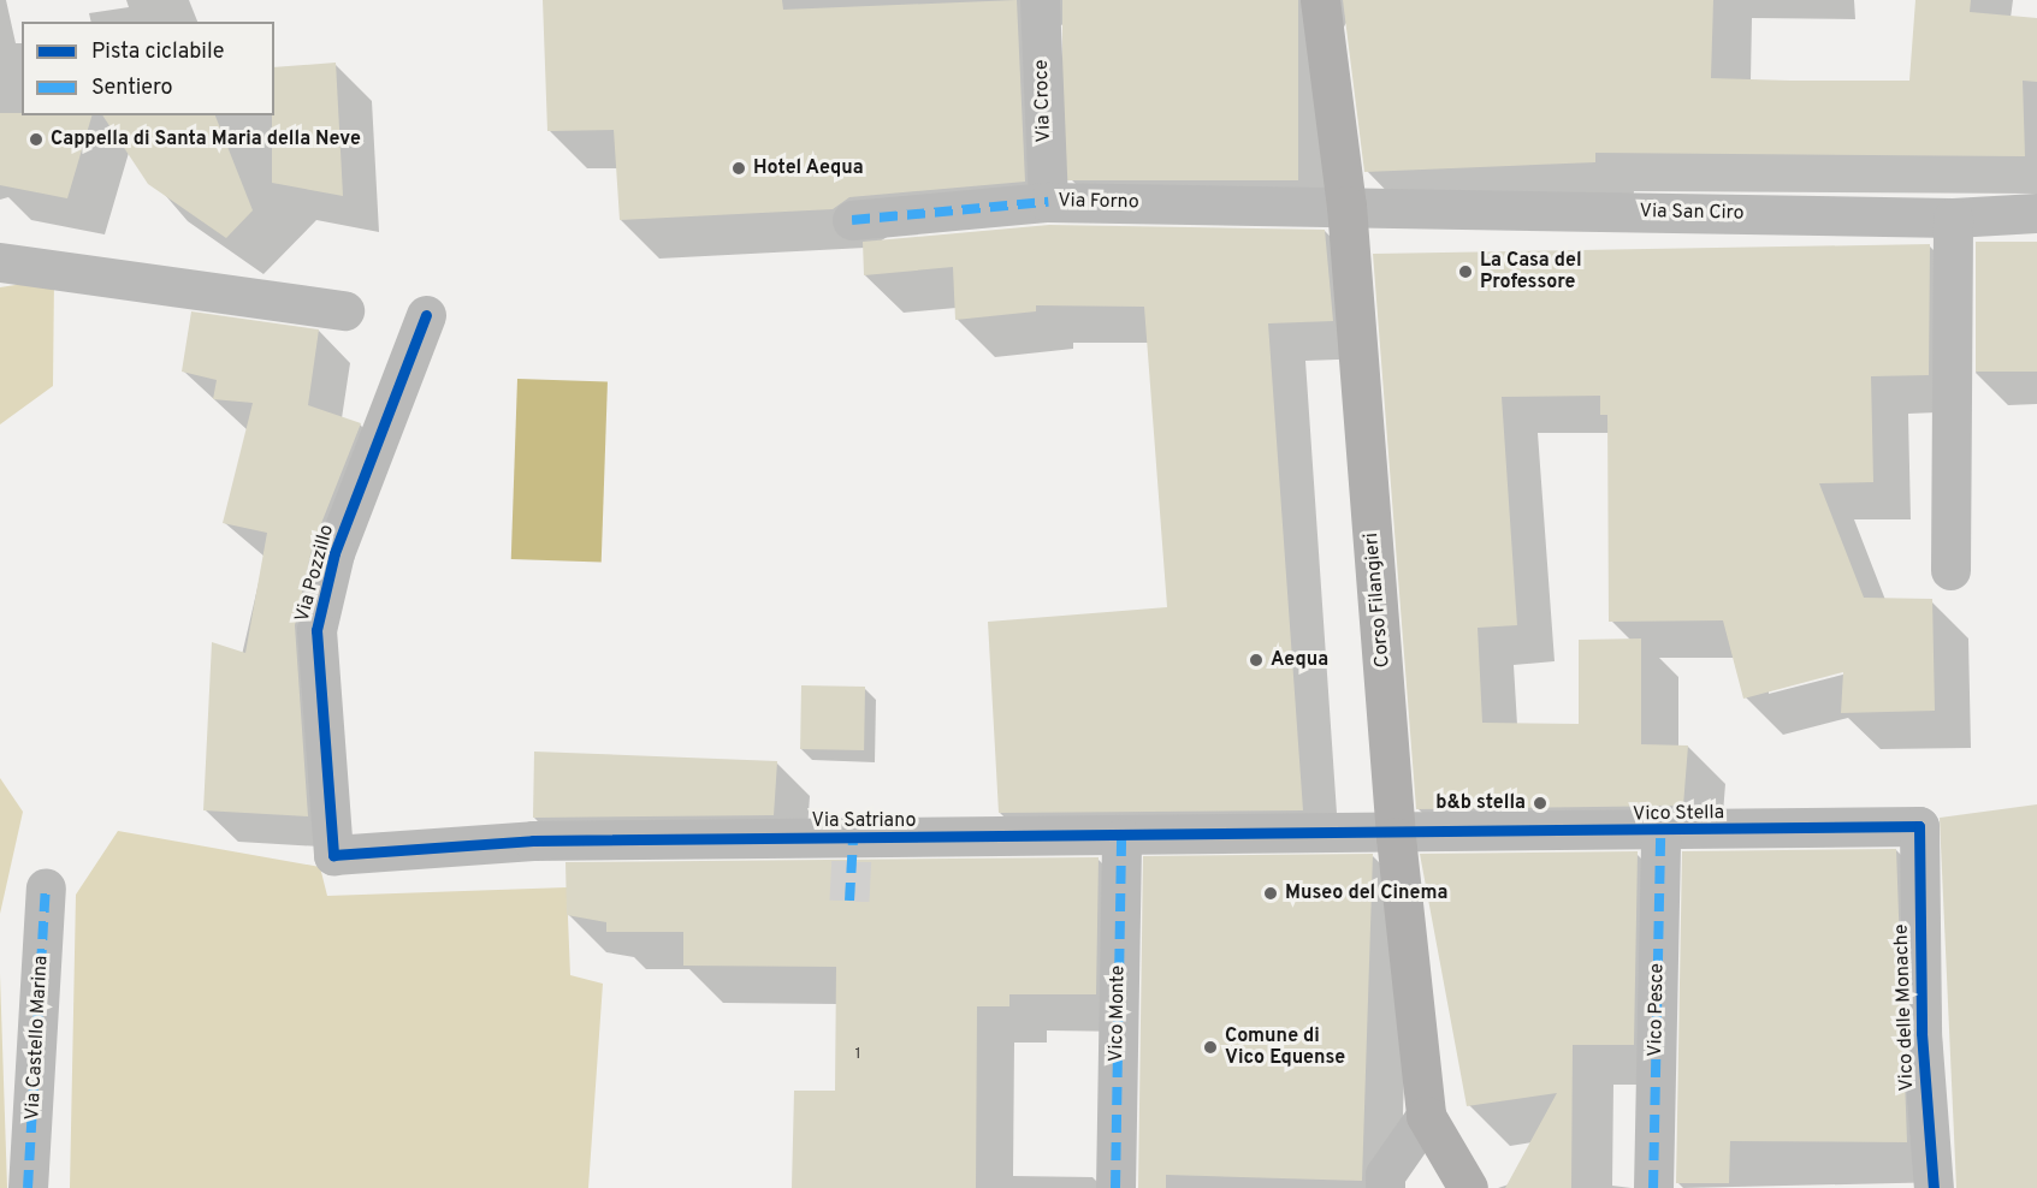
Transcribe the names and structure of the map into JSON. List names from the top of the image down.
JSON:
{
  "streets": {
    "street": [
      "Via Croce",
      "Via Forno",
      "Via San Ciro",
      "Via Pozzillo",
      "Corso Filangieri",
      "Vico Stella",
      "Via Satriano",
      "Vico delle Monache",
      "Vico Pesce",
      "Vico Monte",
      "Via Castello Marina"
    ]
  },
  "crossings": [
    ["Via Croce", "Via Forno"],
    ["Via Forno", "Via San Ciro"],
    ["Via Forno", "Corso Filangieri"],
    ["Via San Ciro", "Corso Filangieri"],
    ["Via Pozzillo", "Via Satriano"],
    ["Corso Filangieri", "Vico Stella"],
    ["Corso Filangieri", "Via Satriano"],
    ["Vico Stella", "Via Satriano"],
    ["Vico Stella", "Vico delle Monache"],
    ["Vico Stella", "Vico Pesce"],
    ["Via Satriano", "Vico Monte"]
  ],
  "places": [
    "Cappella di Santa Maria della Neve",
    "Hotel Aequa",
    "La Casa del Professore",
    "Aequa",
    "b&b stella",
    "Museo del Cinema",
    "Comune di Vico Equense"
  ],
  "house_numbers": ["1"],
  "legend": ["Pista ciclabile", "Sentiero"]
}
